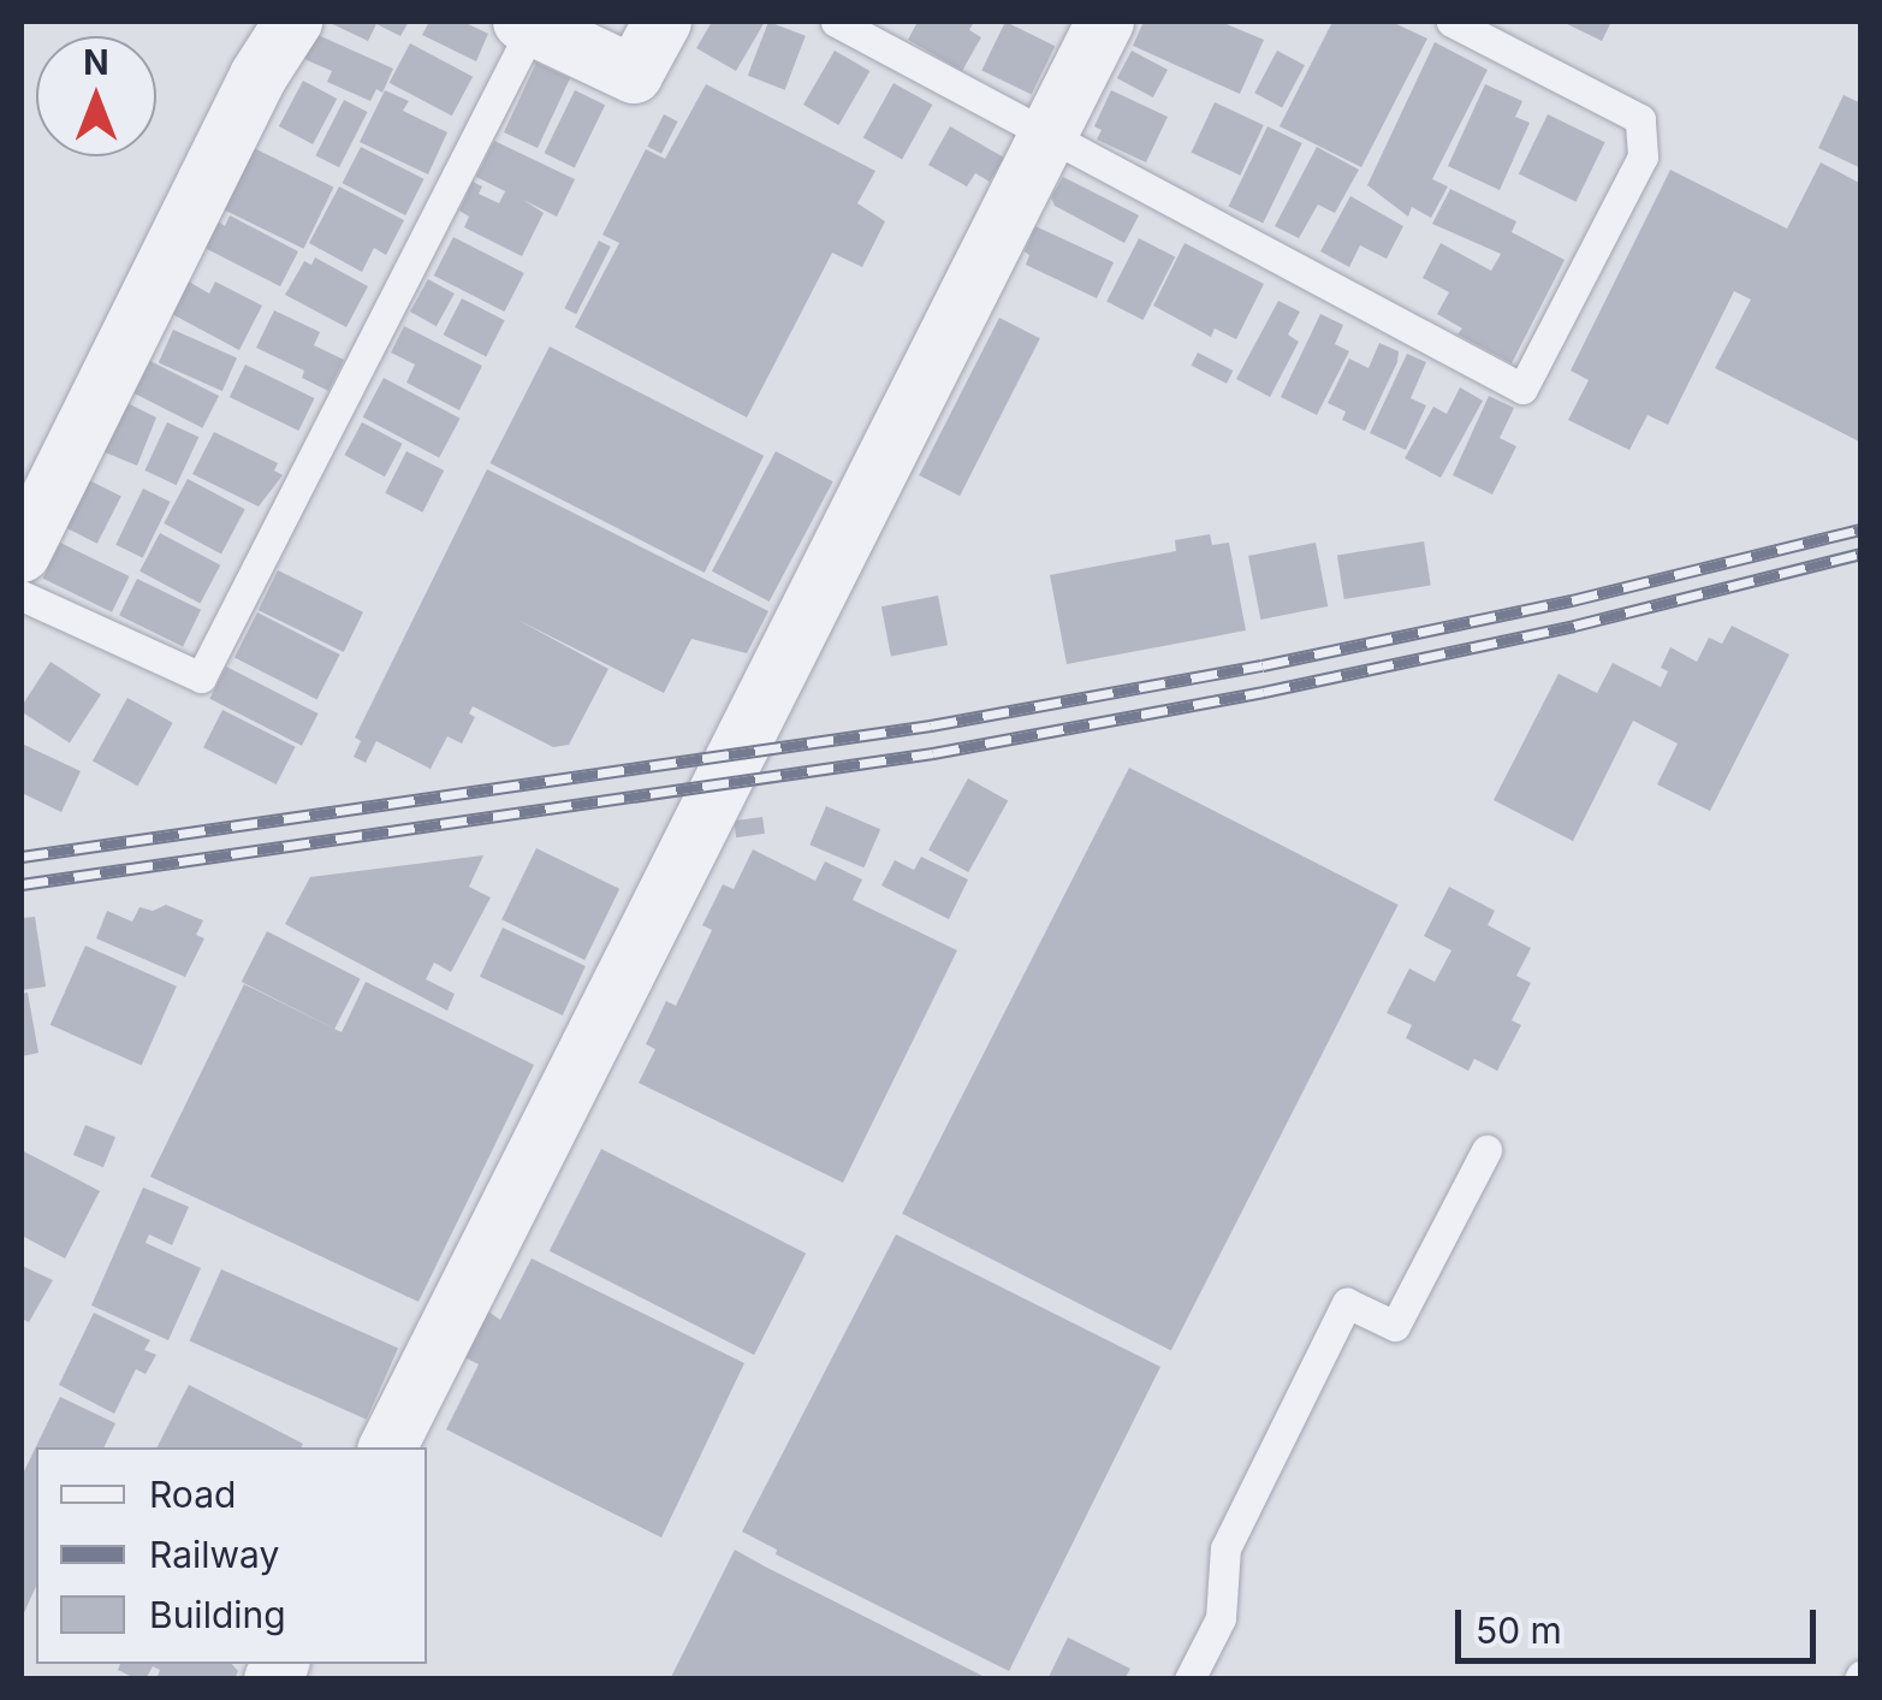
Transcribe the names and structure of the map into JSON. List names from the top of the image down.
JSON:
{
  "legend": ["Road", "Railway", "Building"],
  "scale_bar": "50 m",
  "north": "top"
}
